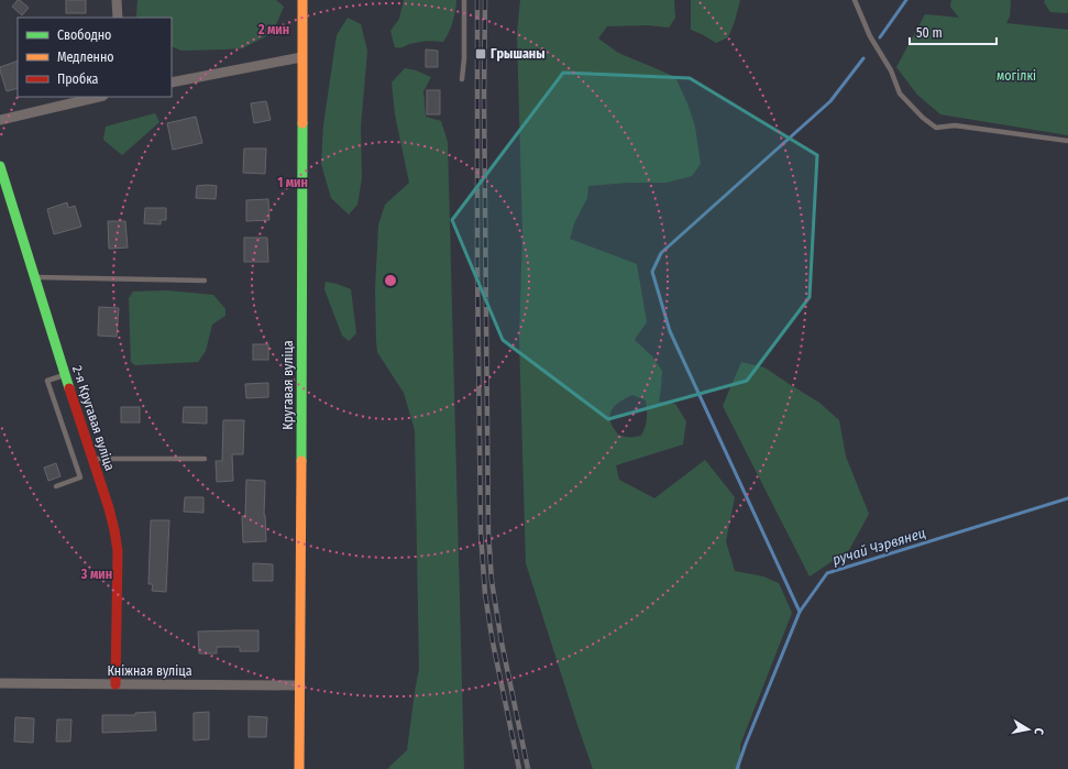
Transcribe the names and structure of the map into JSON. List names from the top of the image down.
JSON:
{
  "streets": {
    "street": ["Кругавая вуліца", "2-я Кругавая вуліца", "Кніжная вуліца"]
  },
  "crossings": [
    ["Кругавая вуліца", "Кніжная вуліца"],
    ["2-я Кругавая вуліца", "Кніжная вуліца"]
  ],
  "water": ["ручай Чэрвянец"],
  "parks": ["могілкі"],
  "places": {
    "transit": ["Грышаны"]
  },
  "legend": ["Свободно", "Медленно", "Пробка"],
  "scale_bar": "50 m",
  "north": "right",
  "rings": ["2 мин", "1 мин", "3 мин"]
}
